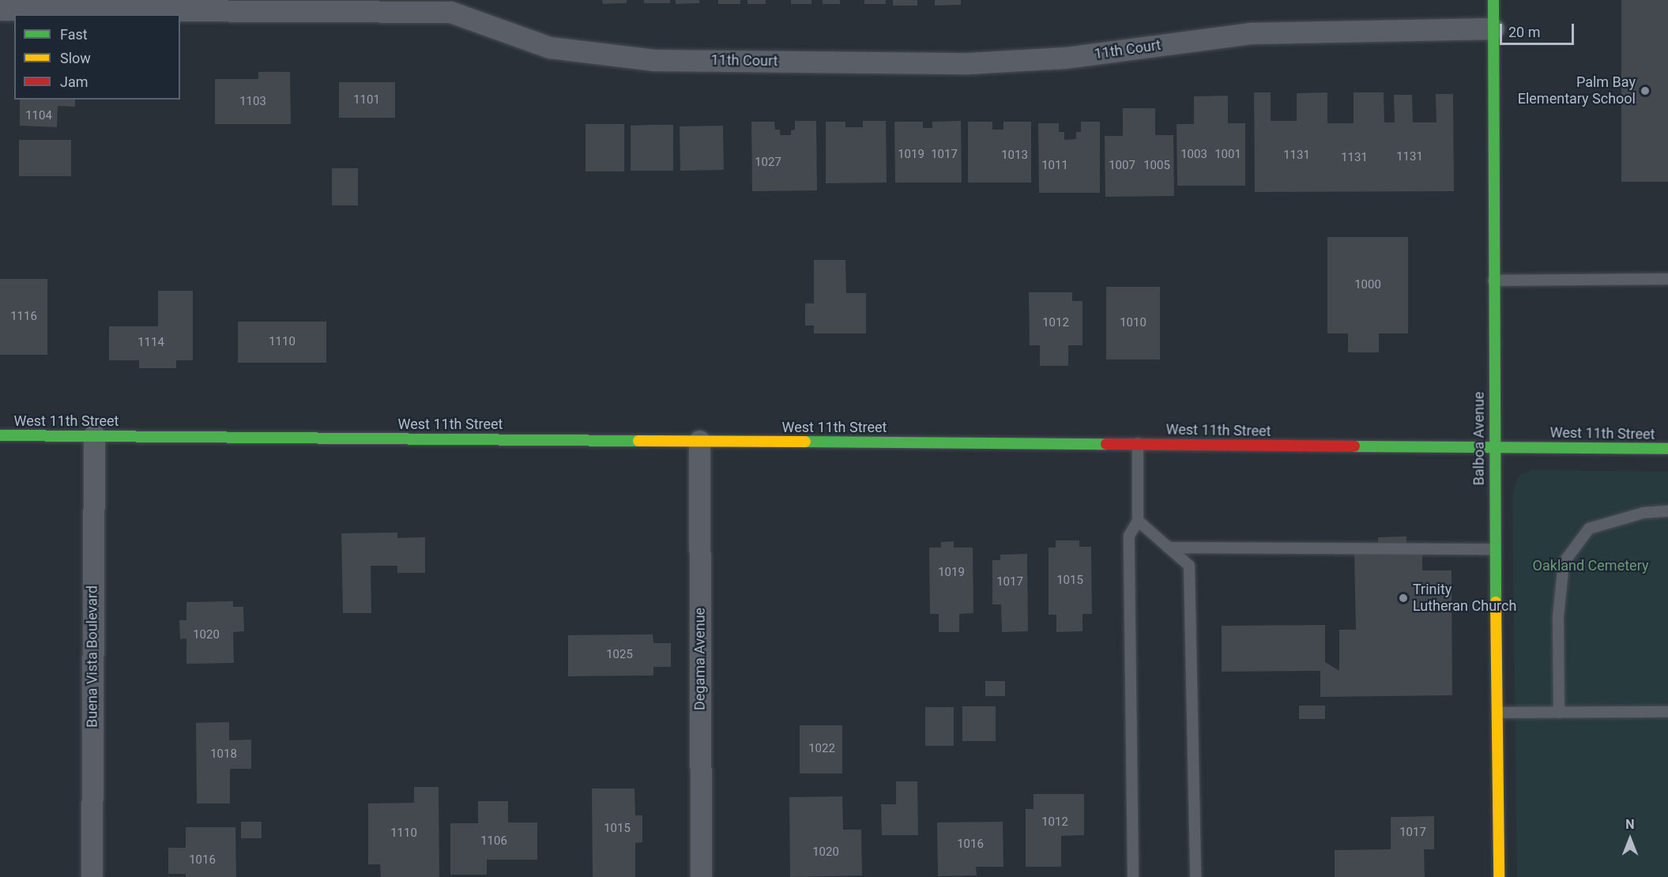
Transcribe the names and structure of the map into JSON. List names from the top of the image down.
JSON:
{
  "streets": {
    "main road": ["West 11th Street", "Balboa Avenue"],
    "street": ["11th Court", "Buena Vista Boulevard", "Degama Avenue"]
  },
  "crossings": [
    ["11th Court", "Balboa Avenue"],
    ["West 11th Street", "Balboa Avenue"],
    ["West 11th Street", "Buena Vista Boulevard"],
    ["West 11th Street", "Degama Avenue"]
  ],
  "parks": ["Oakland Cemetery"],
  "places": ["Palm Bay Elementary School", "Trinity Lutheran Church"],
  "house_numbers": [
    "1101",
    "1103",
    "1104",
    "1019",
    "1017",
    "1003",
    "1001",
    "1013",
    "1131",
    "1131",
    "1131",
    "1027",
    "1011",
    "1007",
    "1005",
    "1000",
    "1116",
    "1012",
    "1010",
    "1110",
    "1114",
    "1019",
    "1015",
    "1017",
    "1020",
    "1025",
    "1022",
    "1018",
    "1012",
    "1015",
    "1017",
    "1110",
    "1106",
    "1016",
    "1020",
    "1016"
  ],
  "legend": ["Fast", "Slow", "Jam"],
  "scale_bar": "20 m",
  "north": "top"
}
